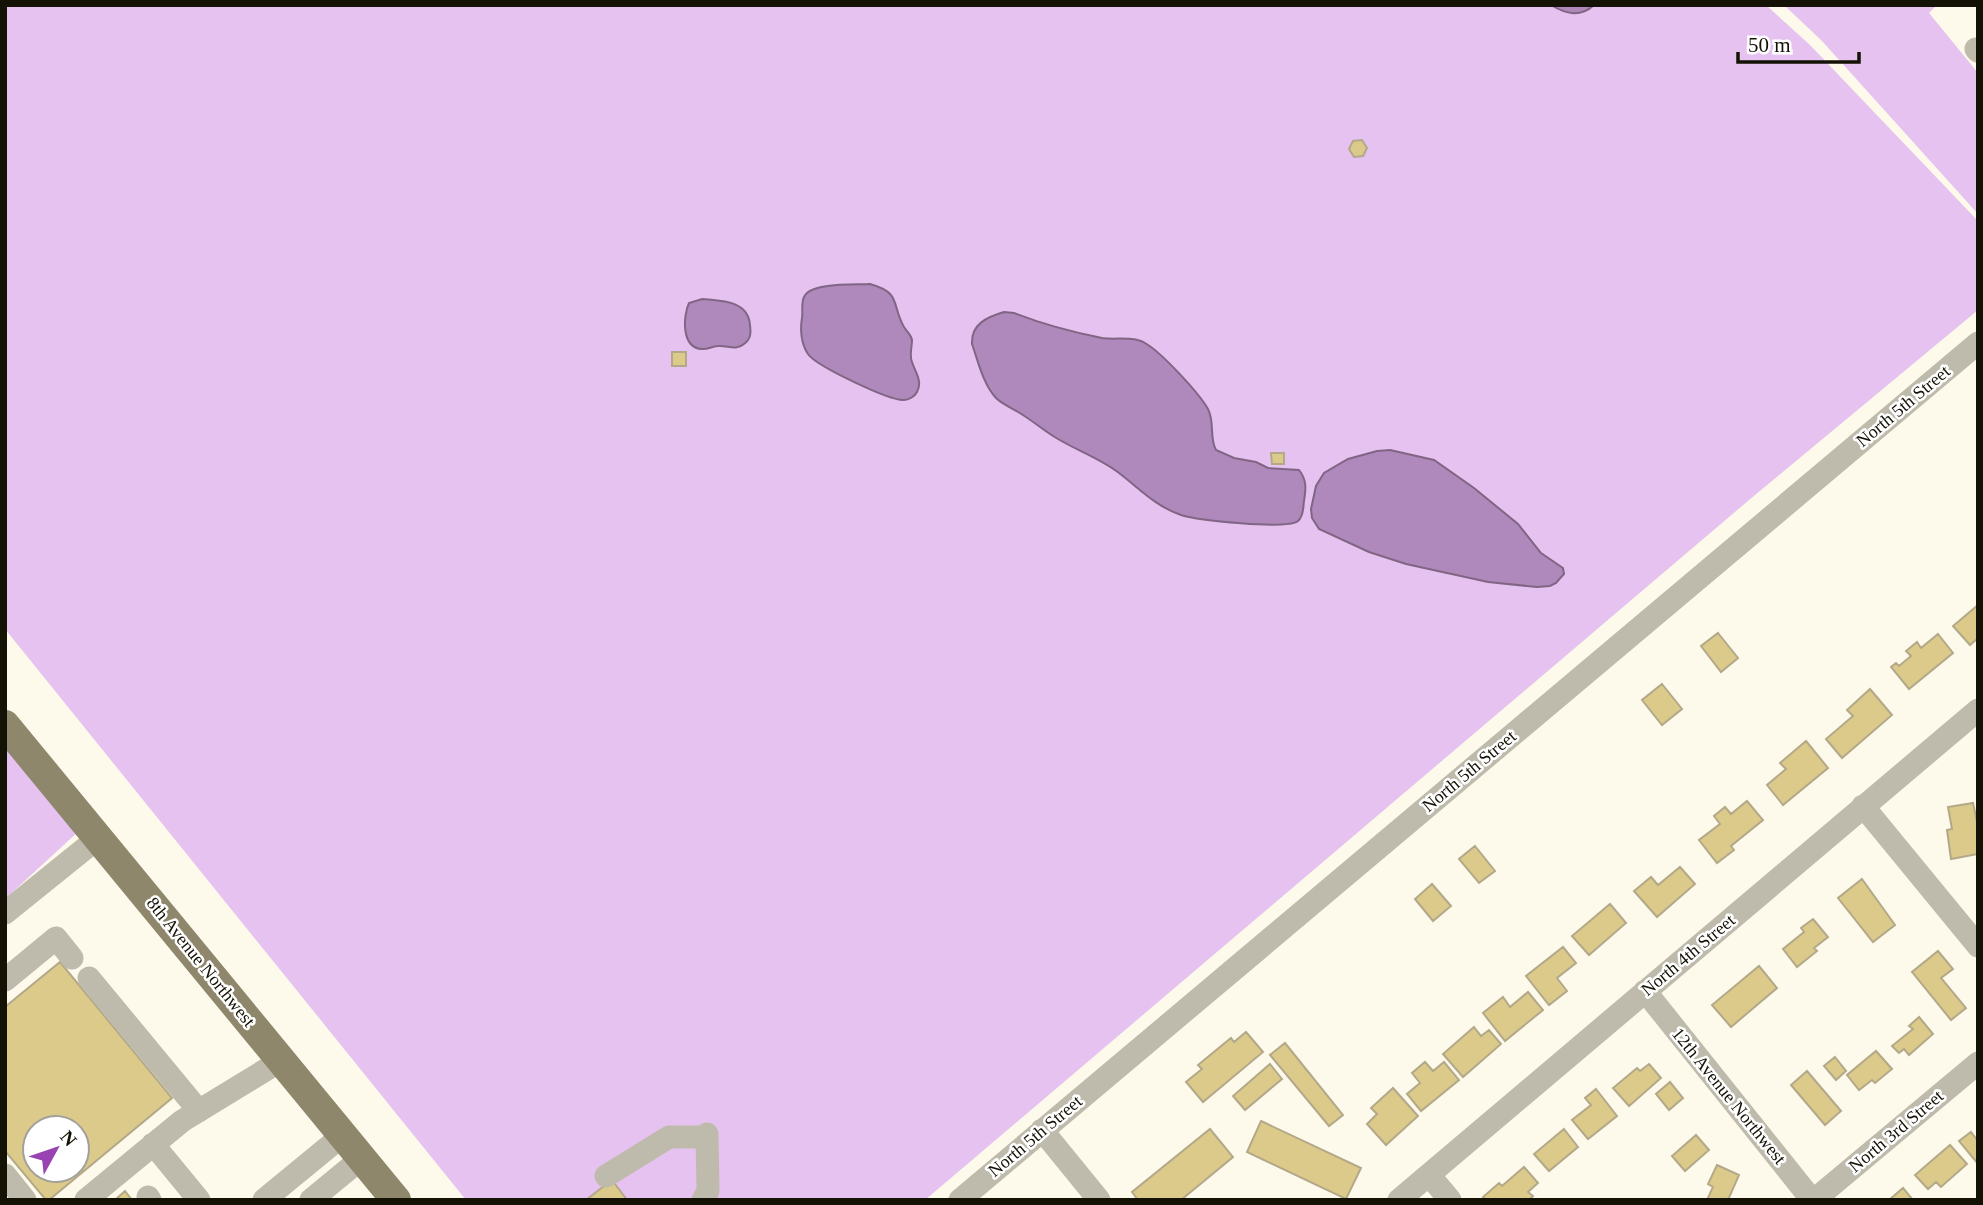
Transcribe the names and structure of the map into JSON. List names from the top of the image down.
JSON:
{
  "streets": {
    "main road": ["8th Avenue Northwest"],
    "street": [
      "North 5th Street",
      "North 4th Street",
      "12th Avenue Northwest",
      "North 3rd Street"
    ]
  },
  "crossings": [
    ["North 4th Street", "12th Avenue Northwest"],
    ["12th Avenue Northwest", "North 3rd Street"]
  ],
  "scale_bar": "50 m",
  "north": "top right"
}
